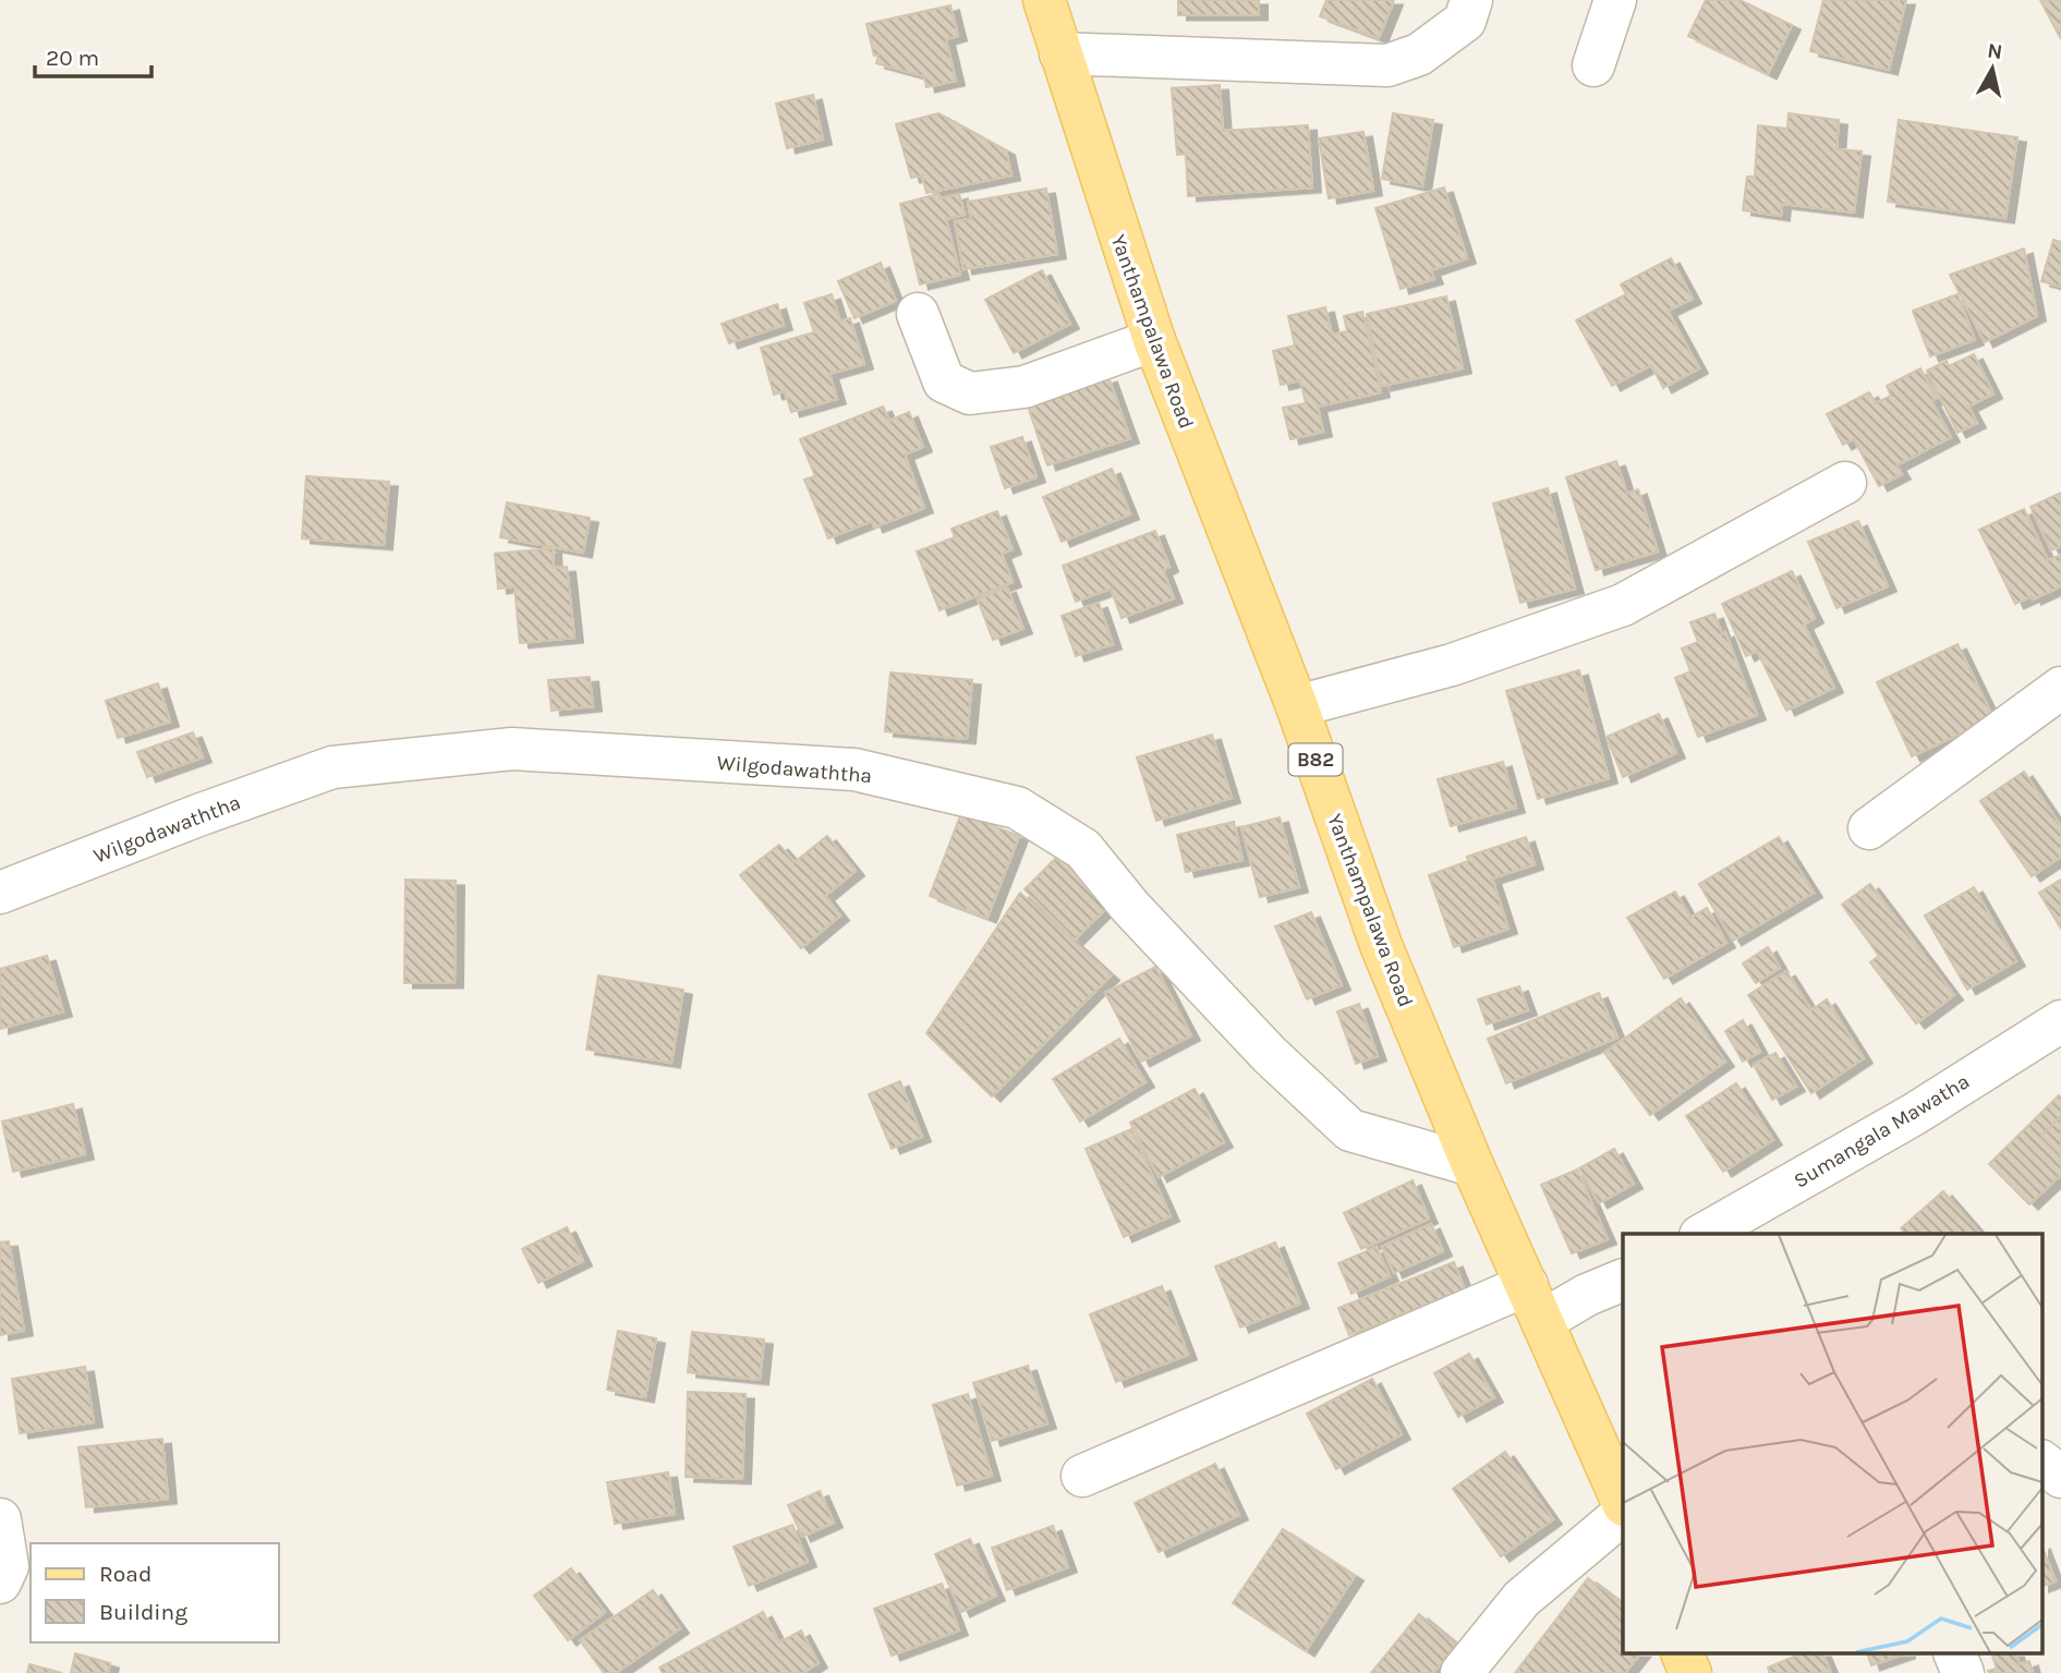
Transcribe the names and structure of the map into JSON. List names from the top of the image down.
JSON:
{
  "streets": {
    "main road": ["Yanthampalawa Road", "B82"],
    "street": ["Wilgodawaththa", "Sumangala Mawatha"]
  },
  "crossings": [
    ["Yanthampalawa Road", "Wilgodawaththa"]
  ],
  "legend": ["Road", "Building"],
  "scale_bar": "20 m",
  "north": "top"
}
